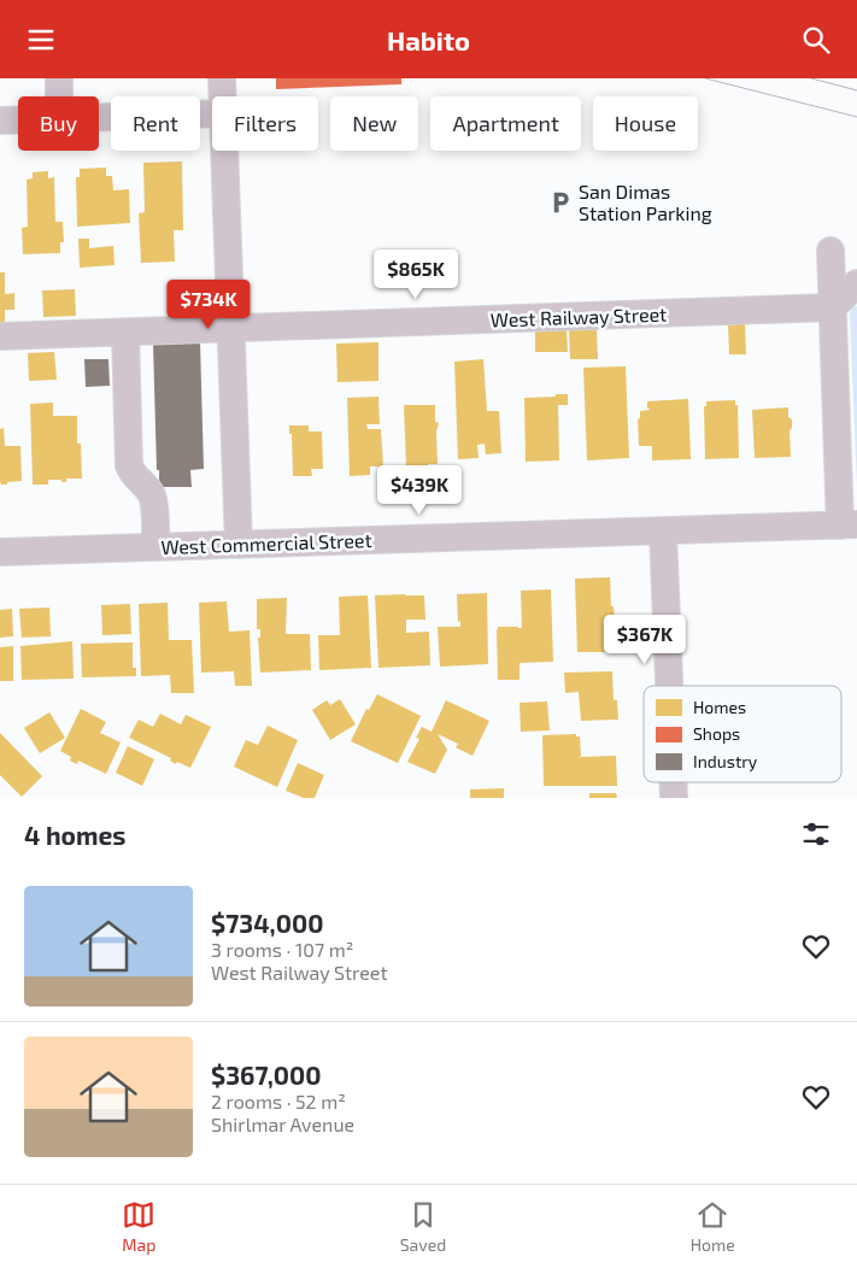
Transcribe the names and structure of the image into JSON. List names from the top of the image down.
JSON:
{
  "streets": {
    "street": ["West Railway Street", "West Commercial Street"]
  },
  "places": {
    "parking": ["San Dimas Station Parking"]
  },
  "legend": ["Homes", "Shops", "Industry"],
  "page": {
    "header": "Habito",
    "chip": [
      "Buy",
      "Rent",
      "Filters",
      "New",
      "Apartment",
      "House"
    ],
    "price": [
      "$865K",
      "$734K",
      "$439K",
      "$367K"
    ],
    "heading": "4 homes",
    "list": [
      {
        "name": "$734,000",
        "note": "3 rooms · 107 m² · West Railway Street"
      },
      {
        "name": "$367,000",
        "note": "2 rooms · 52 m² · Shirlmar Avenue"
      }
    ],
    "tabs": ["Map", "Saved", "Home"]
  }
}
